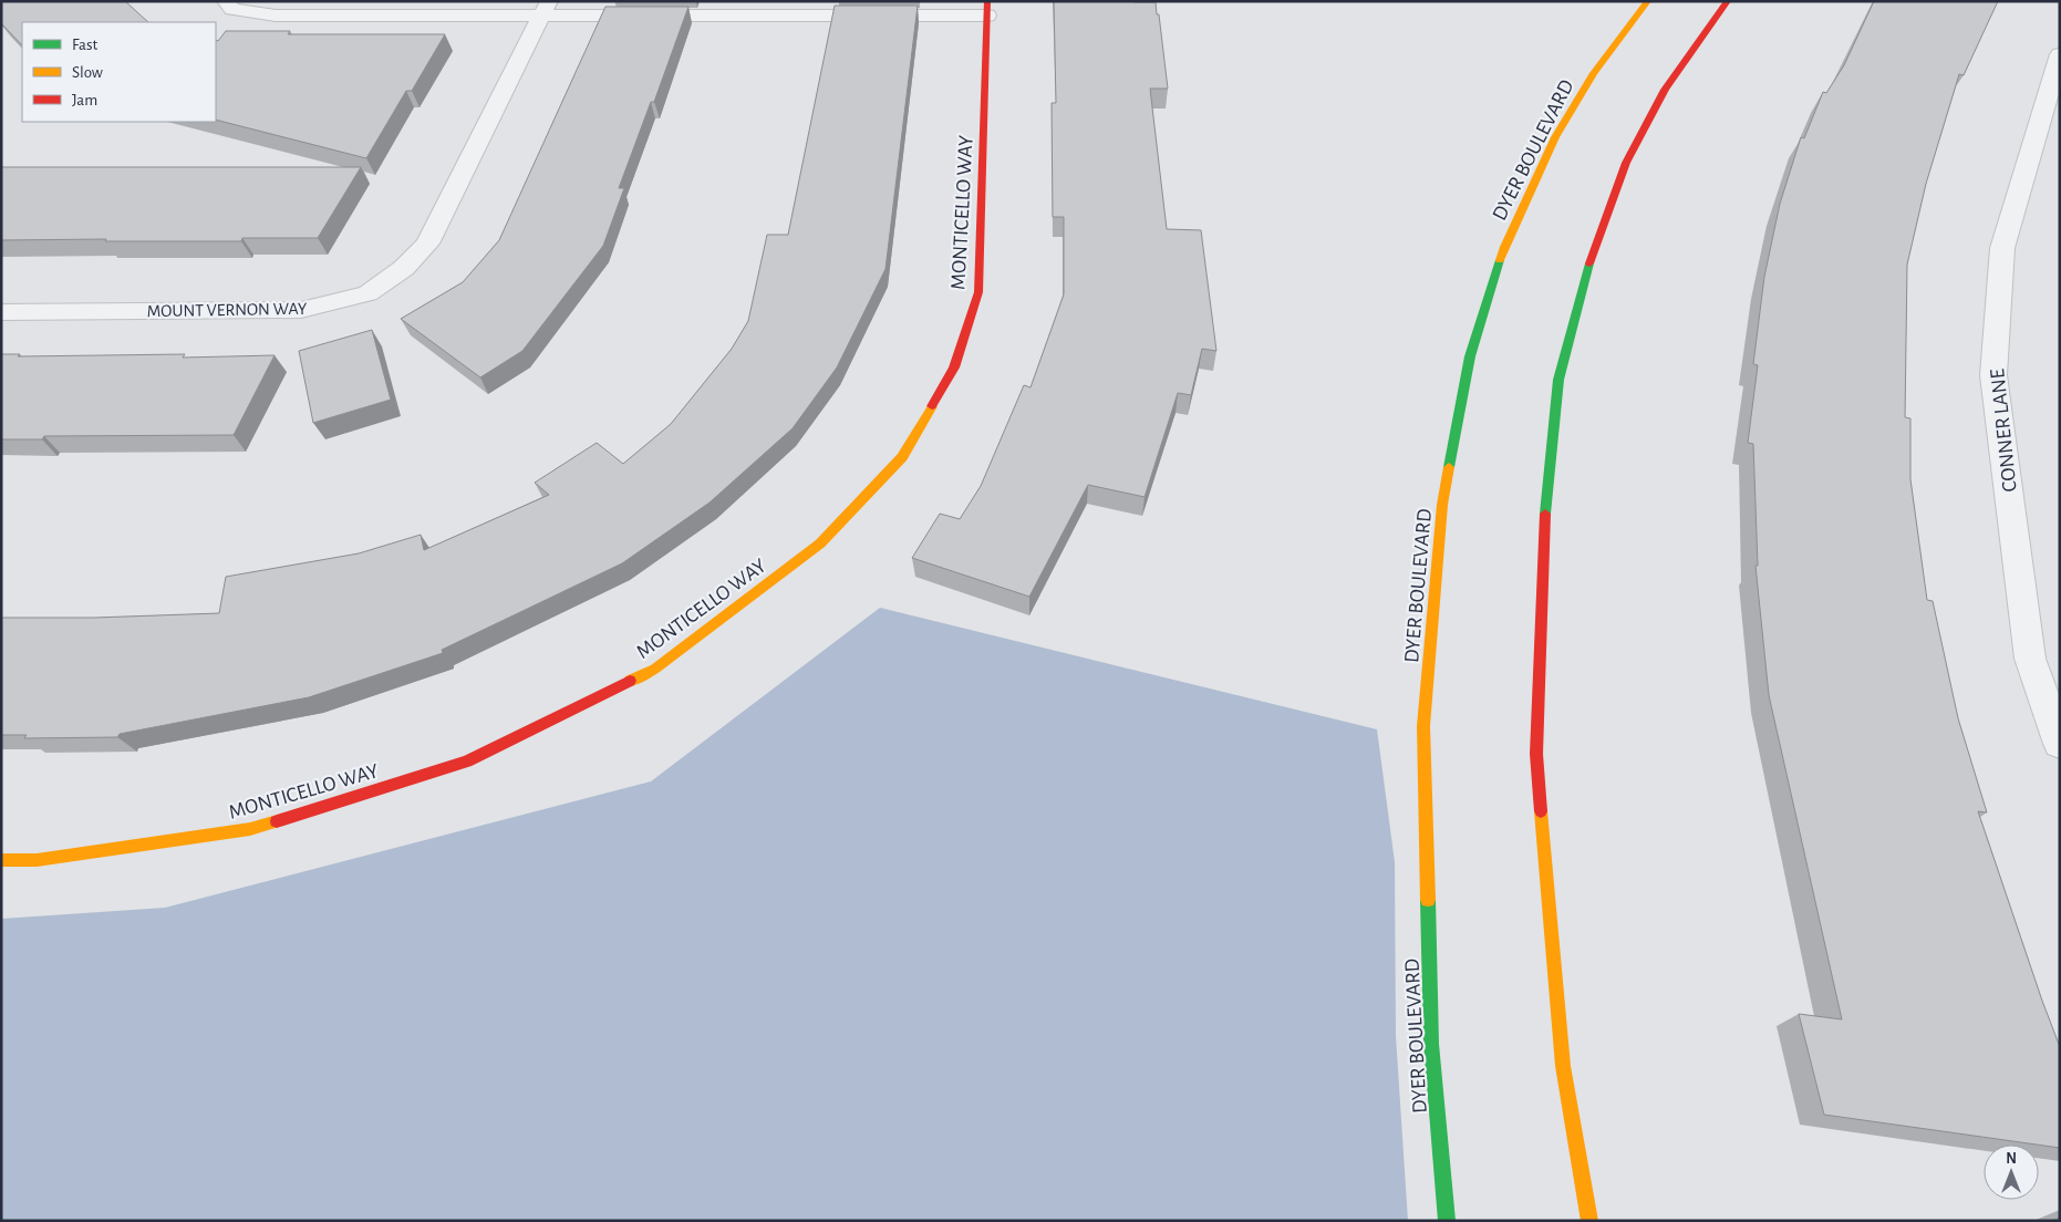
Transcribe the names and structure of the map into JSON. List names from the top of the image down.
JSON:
{
  "streets": {
    "main road": ["DYER BOULEVARD", "MONTICELLO WAY"],
    "street": ["MOUNT VERNON WAY", "CONNER LANE"]
  },
  "legend": ["Fast", "Slow", "Jam"],
  "north": "top"
}
